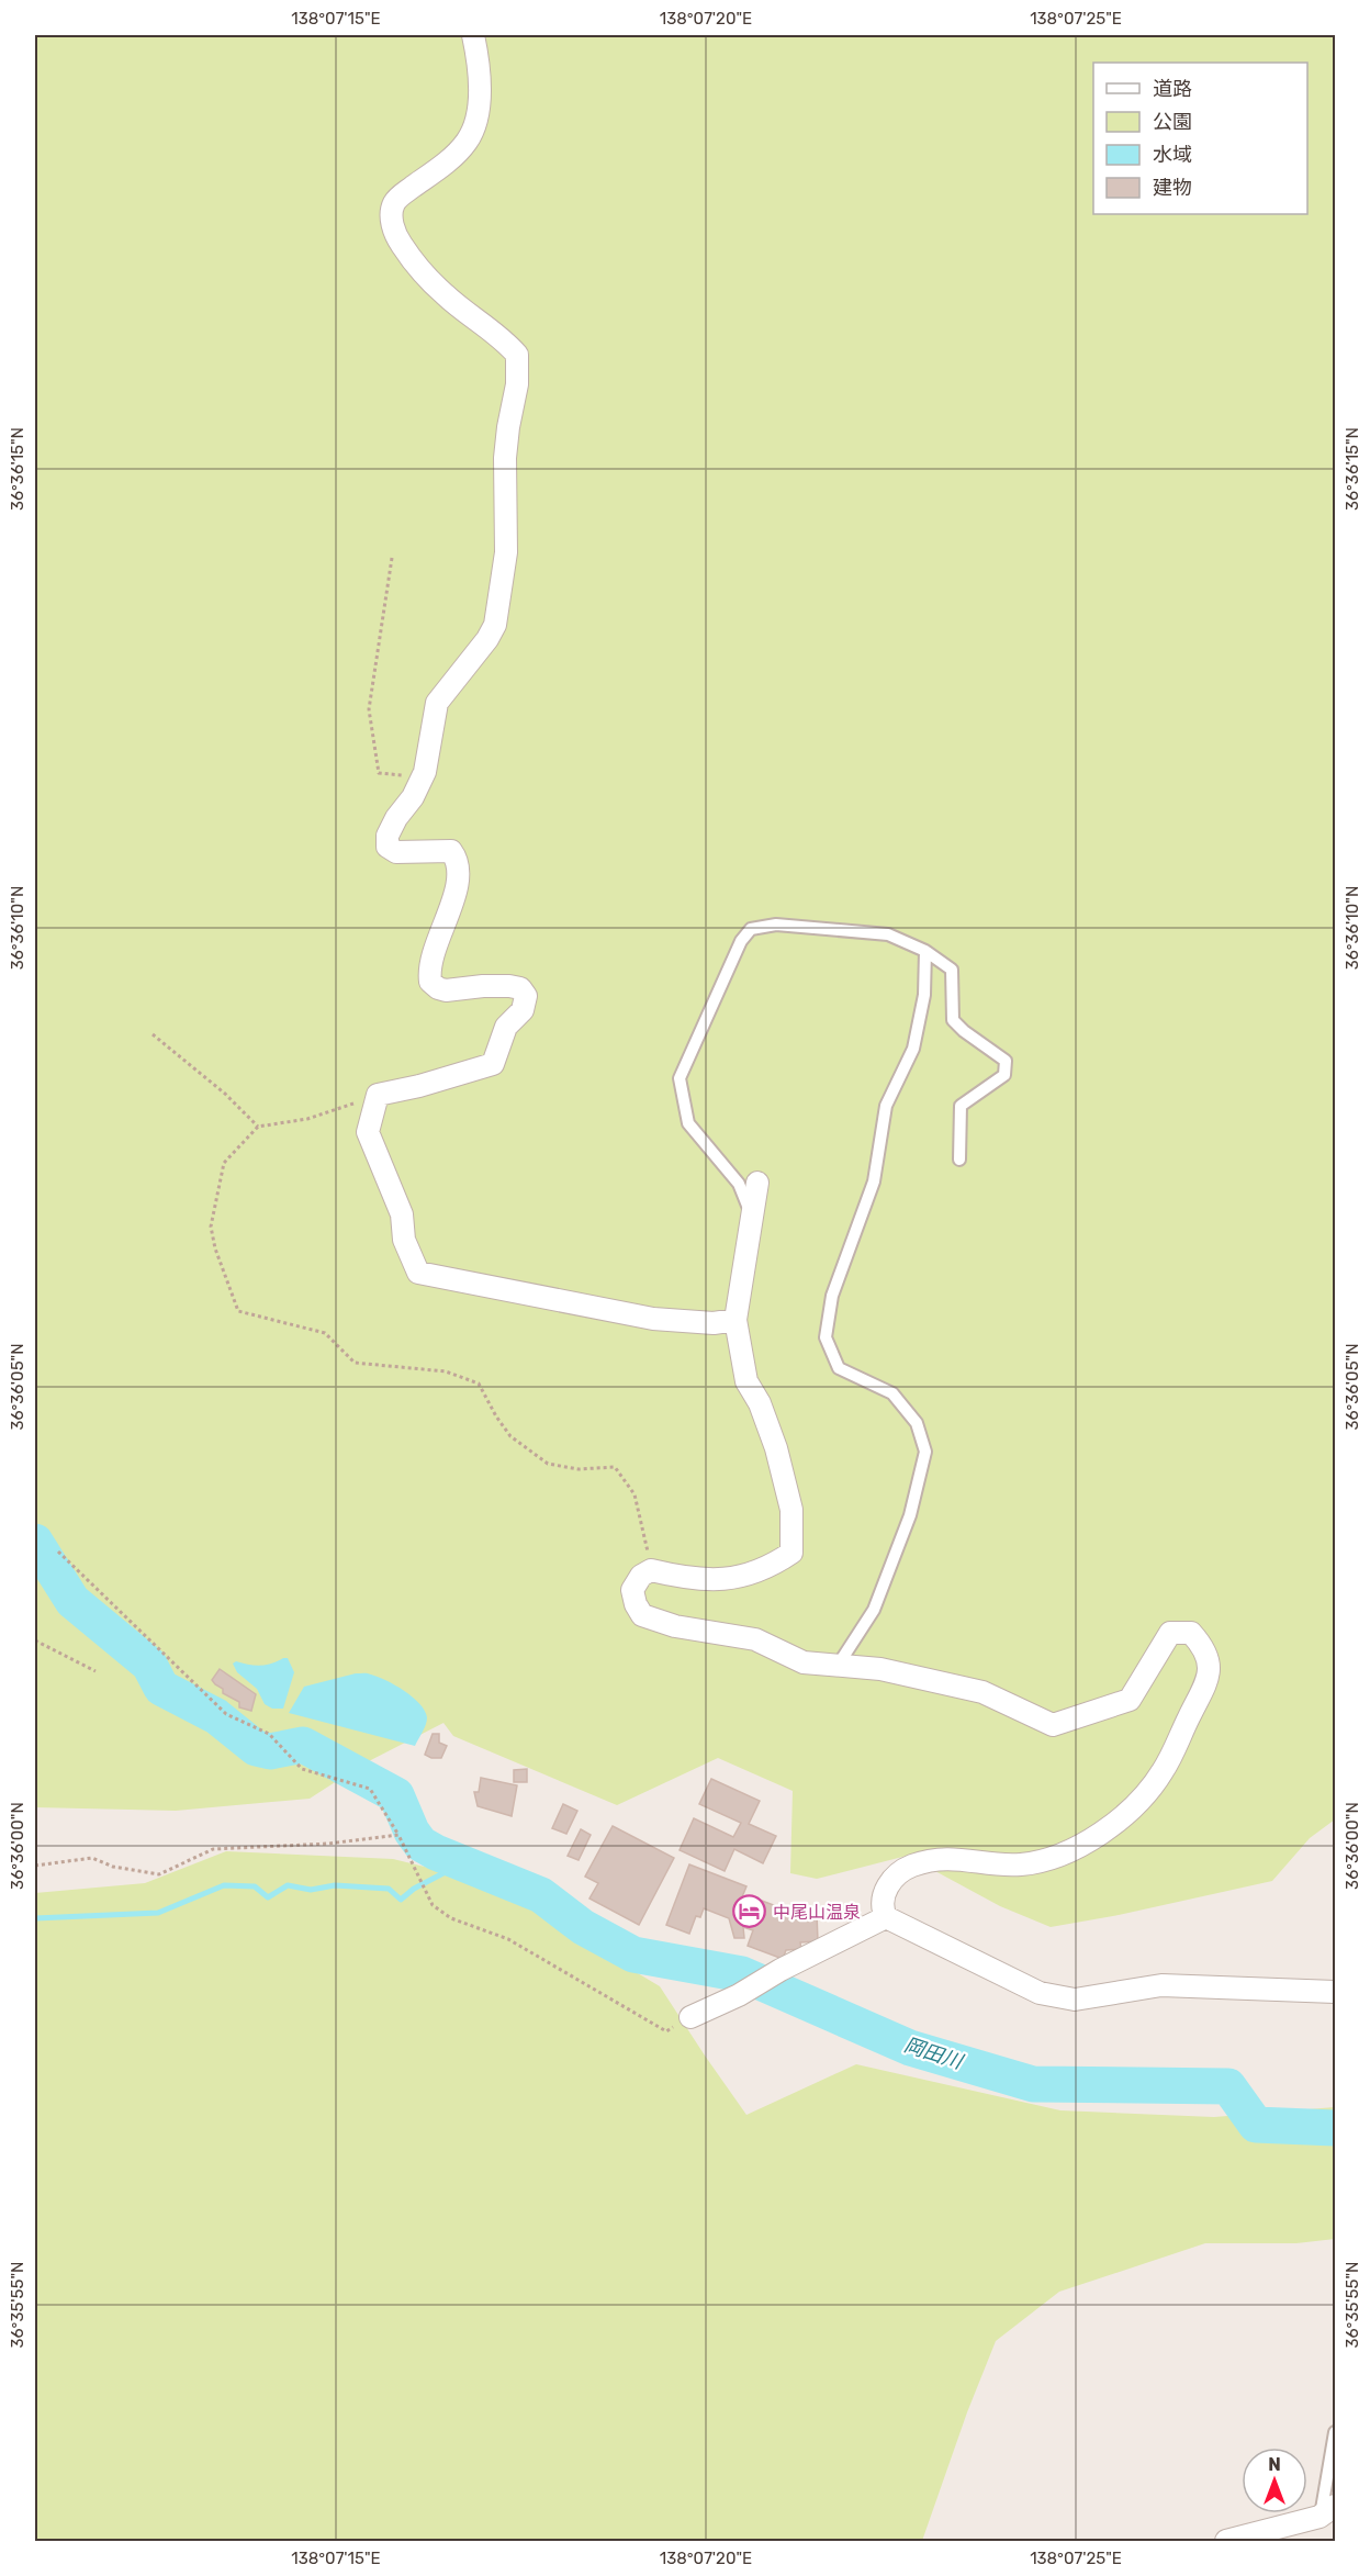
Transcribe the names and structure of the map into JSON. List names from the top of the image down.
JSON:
{
  "water": ["岡田川"],
  "places": {
    "hotel": ["中尾山温泉"]
  },
  "legend": [
    "道路",
    "公園",
    "水域",
    "建物"
  ],
  "north": "top",
  "coordinates": [
    "138°07'15\"E",
    "138°07'20\"E",
    "138°07'25\"E",
    "36°36'15\"N",
    "36°36'10\"N",
    "36°36'05\"N",
    "36°36'00\"N",
    "36°35'55\"N"
  ]
}
